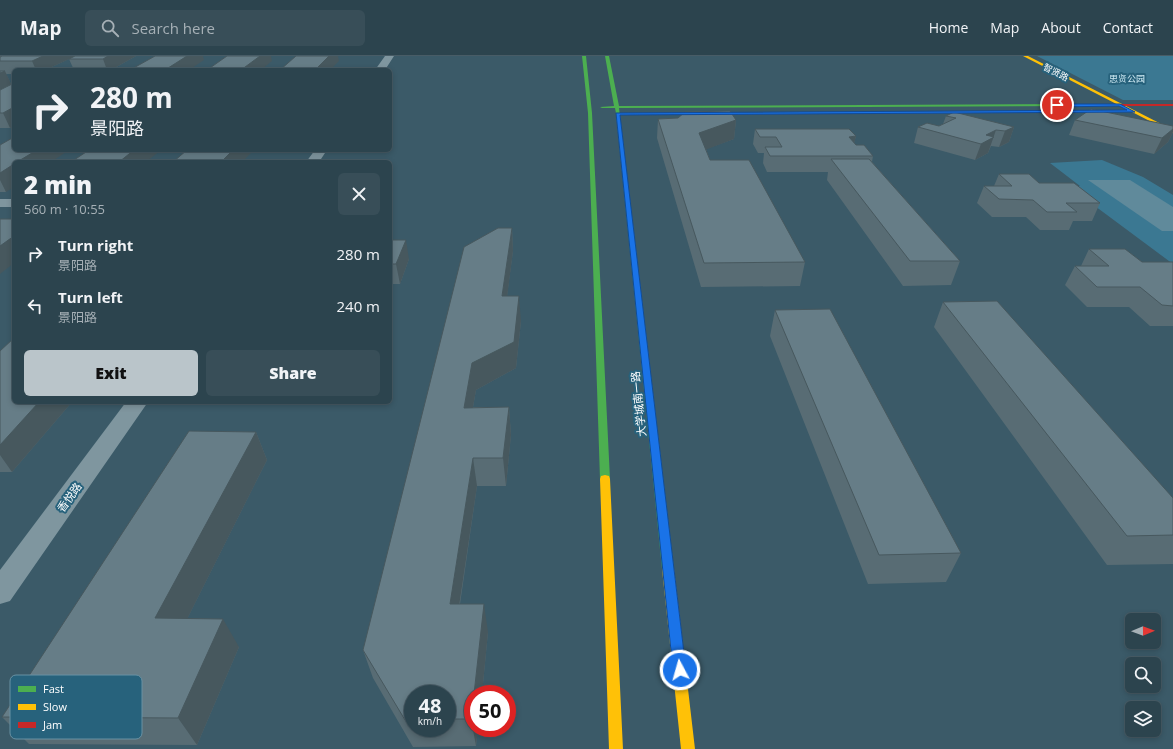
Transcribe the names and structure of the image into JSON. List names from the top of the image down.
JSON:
{
  "streets": {
    "main road": ["智贤路", "大学城南一路"],
    "street": ["香悦路"]
  },
  "parks": ["思贤公园"],
  "legend": ["Fast", "Slow", "Jam"],
  "north": "right",
  "page": {
    "header": "Map",
    "search": "Search here",
    "nav": [
      "Home",
      "Map",
      "About",
      "Contact"
    ],
    "turn": ["280 m", "景阳路"],
    "heading": ["2 min", "560 m · 10:55"],
    "list": [
      {
        "name": "Turn right",
        "note": "景阳路",
        "value": "280 m"
      },
      {
        "name": "Turn left",
        "note": "景阳路",
        "value": "240 m"
      }
    ],
    "buttons": ["Exit", "Share"],
    "speed": "48 km/h",
    "limit": "50"
  }
}
